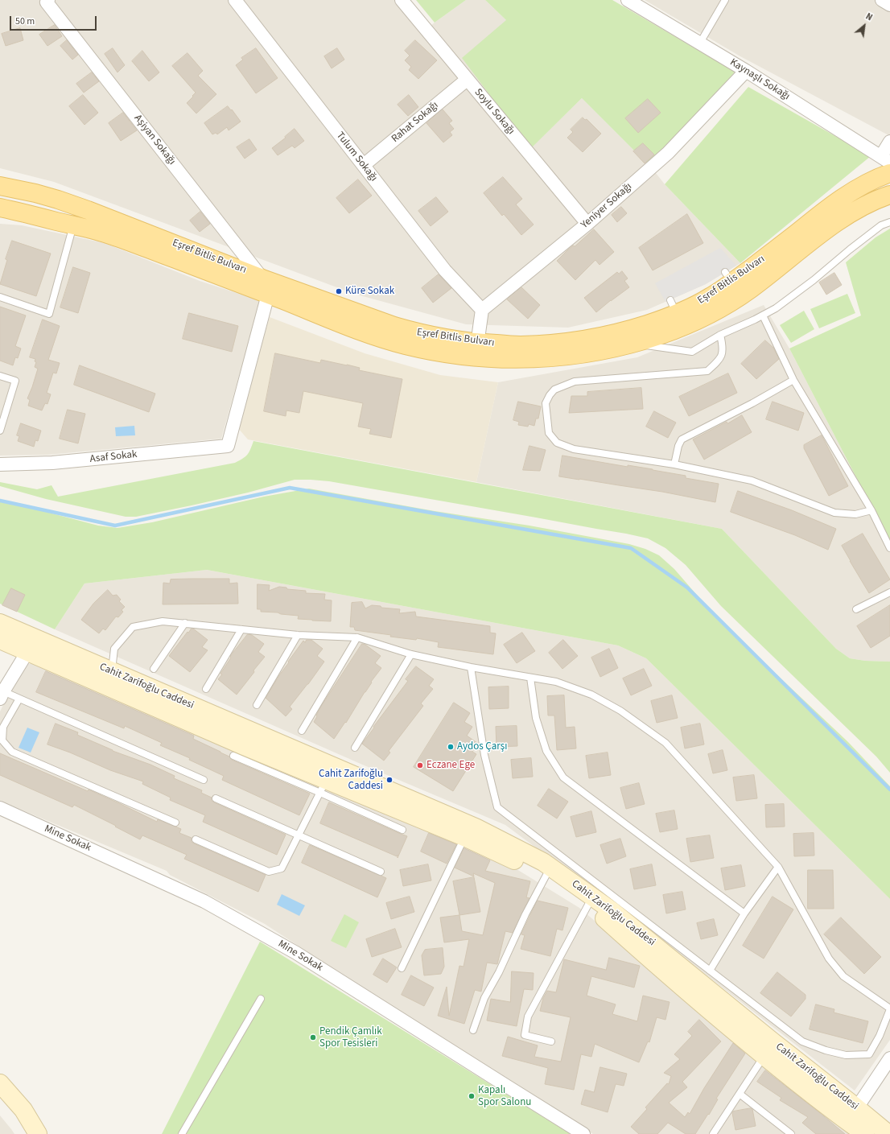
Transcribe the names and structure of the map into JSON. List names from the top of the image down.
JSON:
{
  "streets": {
    "main road": ["Eşref Bitlis Bulvarı", "Cahit Zarifoğlu Caddesi"],
    "street": [
      "Kaynaşlı Sokağı",
      "Soylu Sokağı",
      "Rahat Sokağı",
      "Aşiyan Sokağı",
      "Tulum Sokağı",
      "Yeniyer Sokağı",
      "Asaf Sokak",
      "Mine Sokak"
    ]
  },
  "crossings": [
    ["Kaynaşlı Sokağı", "Yeniyer Sokağı"],
    ["Soylu Sokağı", "Rahat Sokağı"],
    ["Soylu Sokağı", "Yeniyer Sokağı"],
    ["Rahat Sokağı", "Tulum Sokağı"],
    ["Aşiyan Sokağı", "Eşref Bitlis Bulvarı"],
    ["Tulum Sokağı", "Yeniyer Sokağı"],
    ["Eşref Bitlis Bulvarı", "Asaf Sokak"]
  ],
  "places": [
    "Küre Sokak",
    "Aydos Çarşı",
    "Eczane Ege",
    "Cahit Zarifoğlu Caddesi",
    "Pendik Çamlık Spor Tesisleri",
    "Kapalı Spor Salonu"
  ],
  "scale_bar": "50 m",
  "north": "top right"
}
